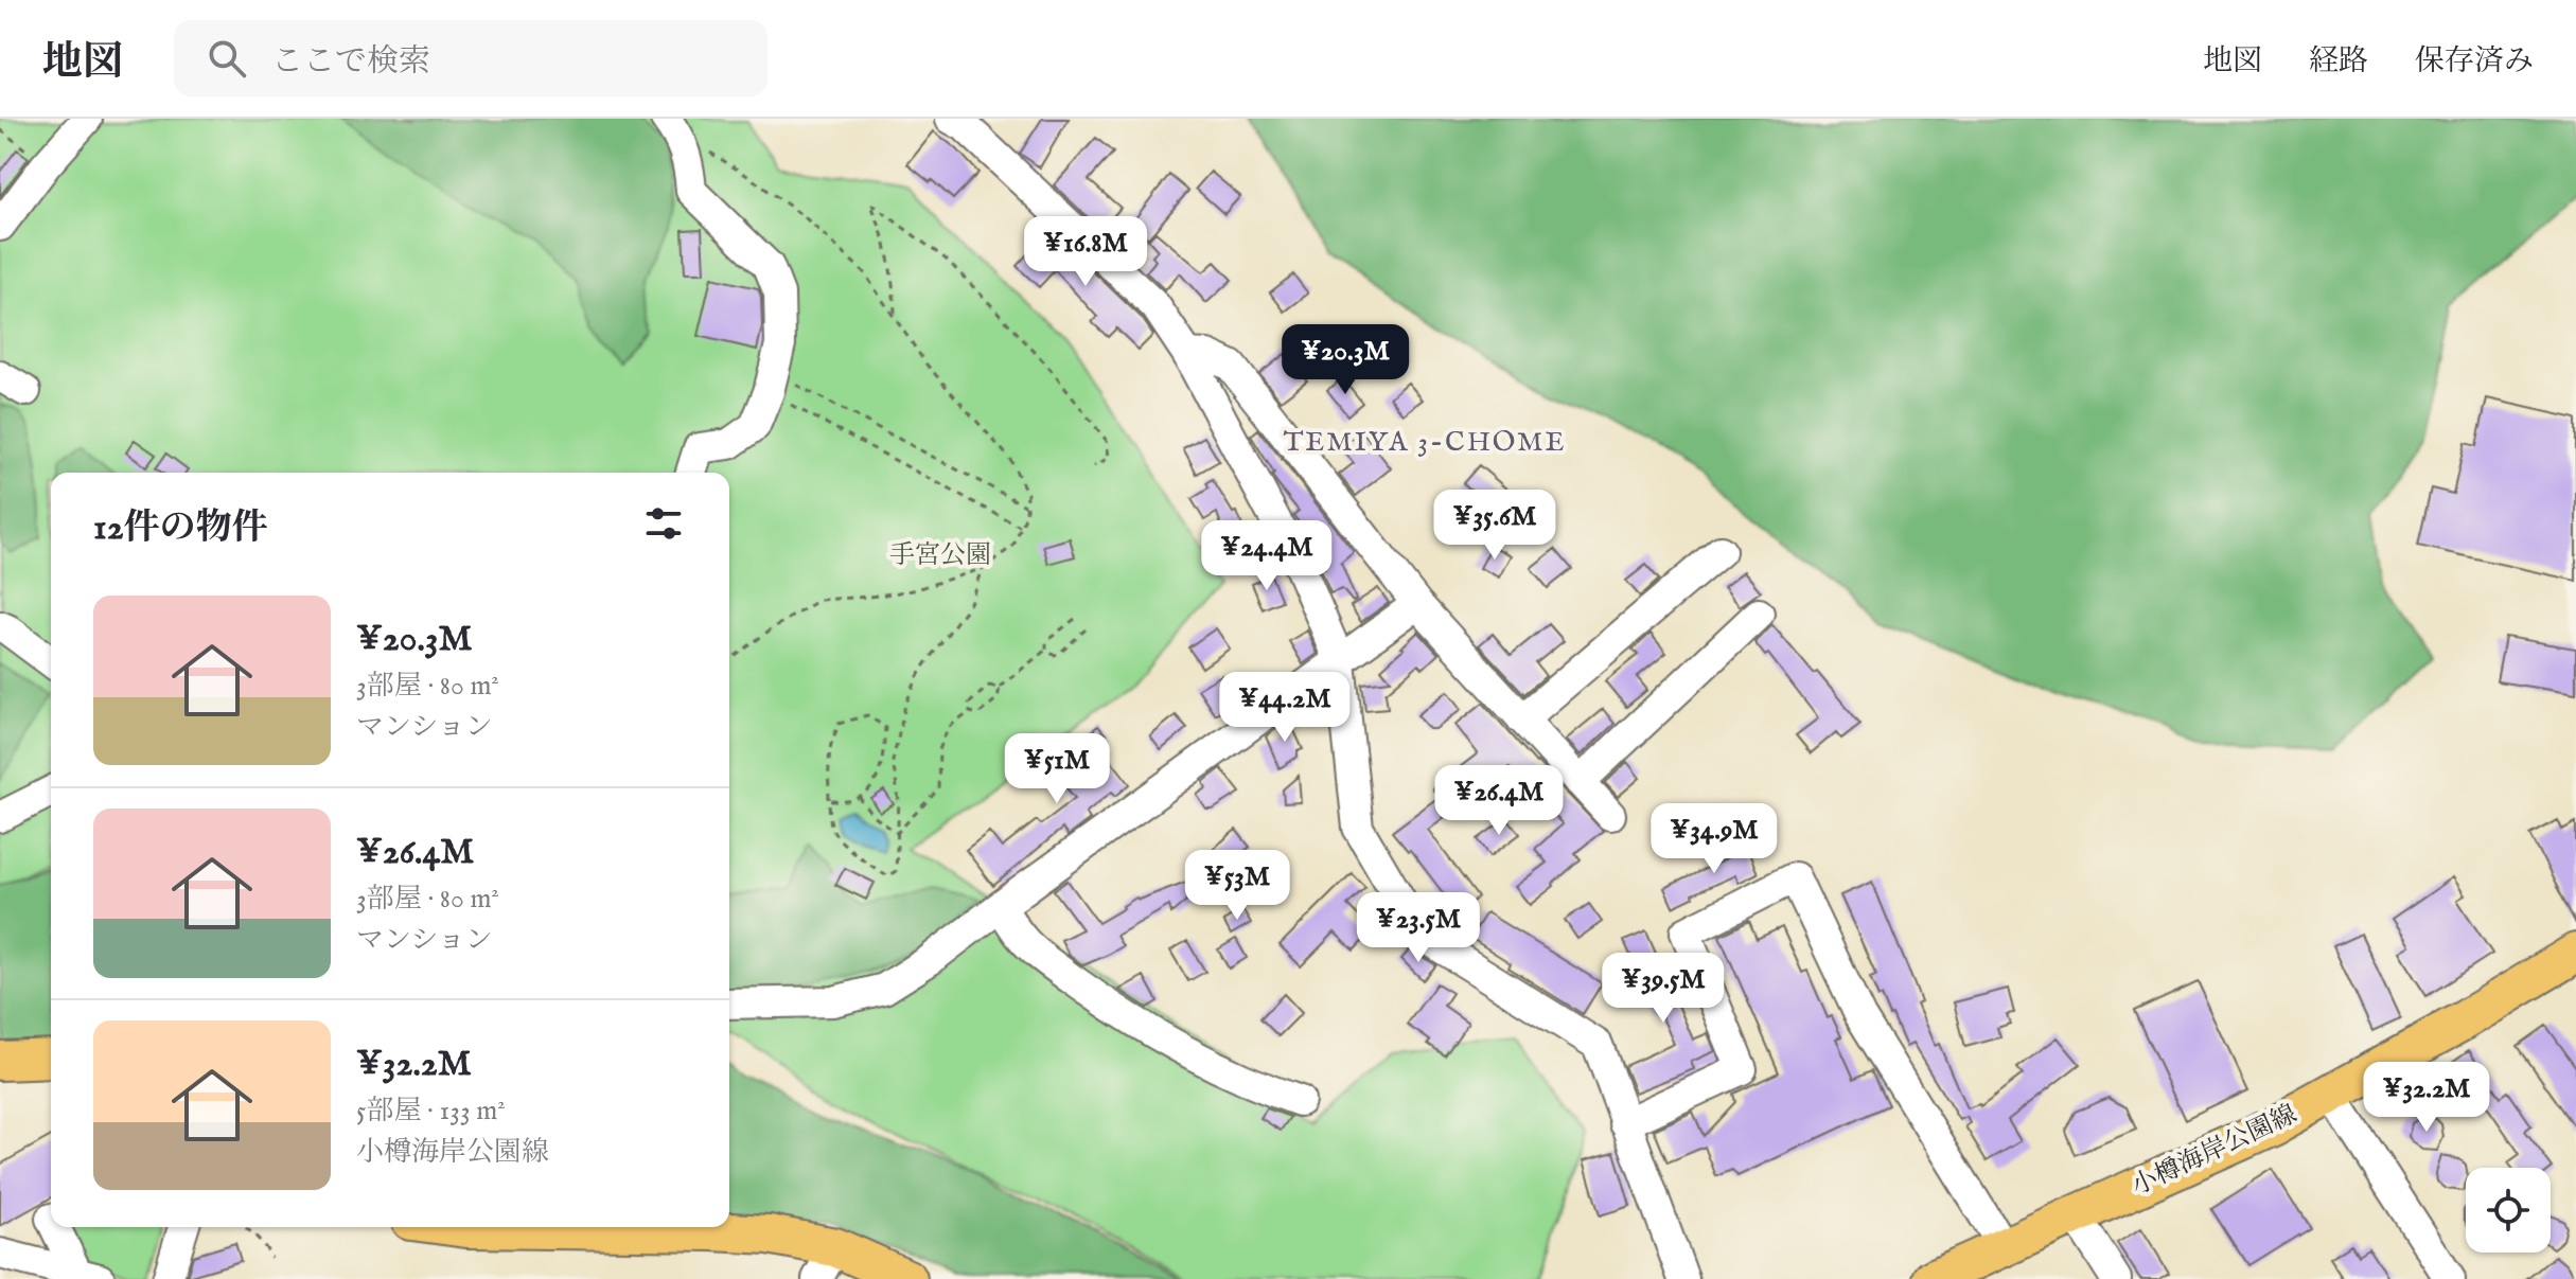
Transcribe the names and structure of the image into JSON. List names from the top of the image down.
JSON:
{
  "streets": {
    "main road": ["小樽海岸公園線"]
  },
  "districts": ["TEMIYA 3-CHOME"],
  "parks": ["手宮公園"],
  "page": {
    "header": "地図",
    "search": "ここで検索",
    "nav": ["地図", "経路", "保存済み"],
    "price": [
      "¥16.8M",
      "¥20.3M",
      "¥35.6M",
      "¥24.4M",
      "¥44.2M",
      "¥51M",
      "¥26.4M",
      "¥34.9M",
      "¥53M",
      "¥23.5M",
      "¥39.5M",
      "¥32.2M"
    ],
    "heading": "12件の物件",
    "list": [
      {
        "name": "¥20.3M",
        "note": "3部屋 · 80 m² · マンション"
      },
      {
        "name": "¥26.4M",
        "note": "3部屋 · 80 m² · マンション"
      },
      {
        "name": "¥32.2M",
        "note": "5部屋 · 133 m² · 小樽海岸公園線"
      }
    ]
  }
}
